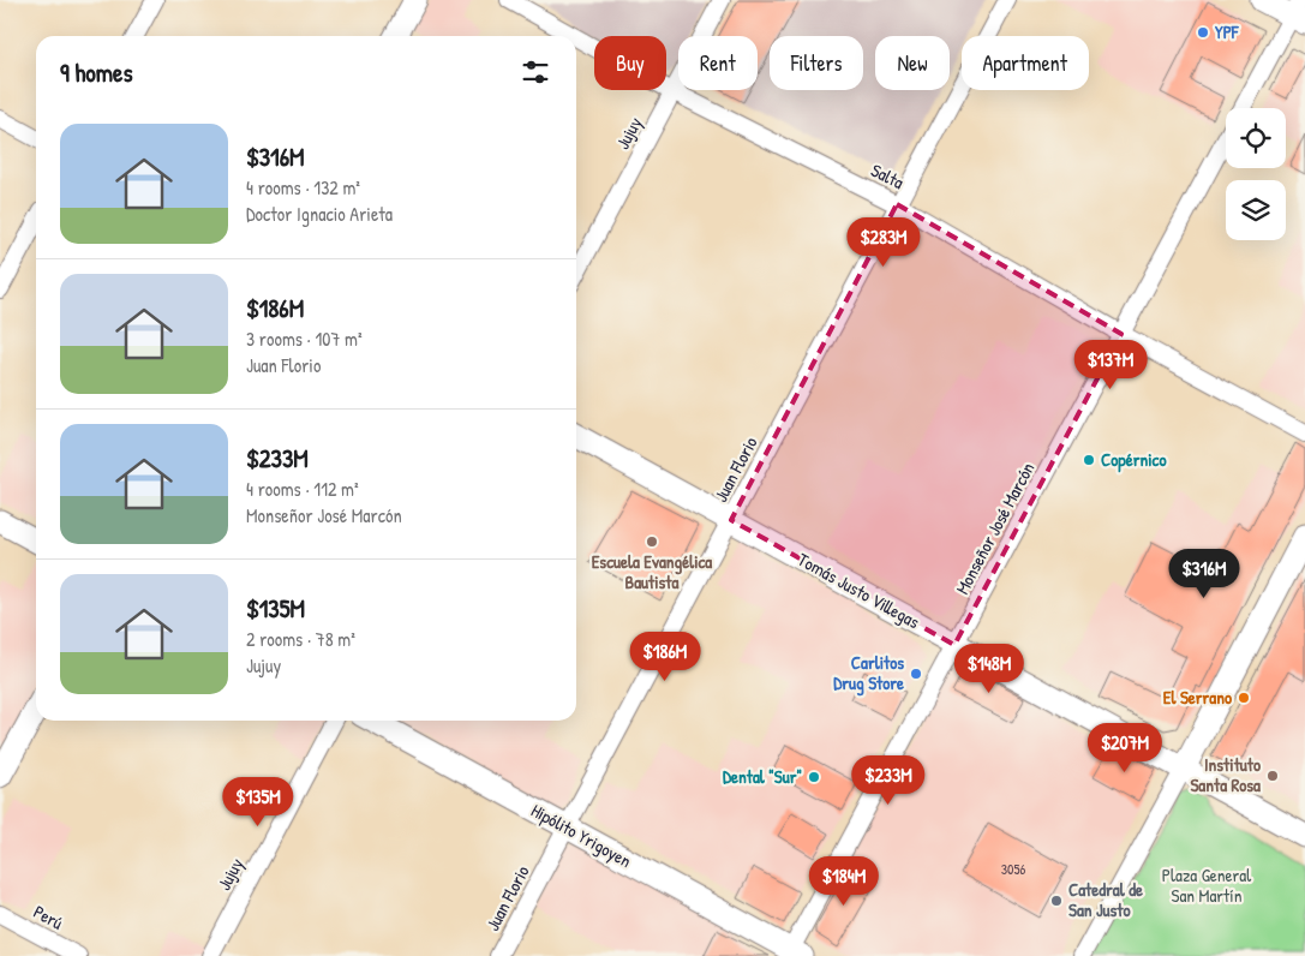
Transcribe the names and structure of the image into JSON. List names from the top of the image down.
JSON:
{
  "streets": {
    "street": [
      "Jujuy",
      "Salta",
      "Juan Florio",
      "Monseñor José Marcón",
      "Tomás Justo Villegas",
      "Hipólito Yrigoyen",
      "Perú"
    ]
  },
  "crossings": [
    ["Jujuy", "Salta"],
    ["Salta", "Juan Florio"],
    ["Salta", "Monseñor José Marcón"],
    ["Juan Florio", "Tomás Justo Villegas"],
    ["Juan Florio", "Hipólito Yrigoyen"],
    ["Monseñor José Marcón", "Tomás Justo Villegas"],
    ["Monseñor José Marcón", "Hipólito Yrigoyen"]
  ],
  "parks": ["Plaza General San Martín"],
  "places": [
    "YPF",
    "Copérnico",
    "Escuela Evangélica Bautista",
    "Carlitos Drug Store",
    "El Serrano",
    "Instituto Santa Rosa",
    "Dental \"Sur\"",
    "Catedral de San Justo"
  ],
  "house_numbers": ["3056"],
  "page": {
    "chip": [
      "Buy",
      "Rent",
      "Filters",
      "New",
      "Apartment"
    ],
    "heading": "9 homes",
    "list": [
      {
        "name": "$316M",
        "note": "4 rooms · 132 m² · Doctor Ignacio Arieta"
      },
      {
        "name": "$186M",
        "note": "3 rooms · 107 m² · Juan Florio"
      },
      {
        "name": "$233M",
        "note": "4 rooms · 112 m² · Monseñor José Marcón"
      },
      {
        "name": "$135M",
        "note": "2 rooms · 78 m² · Jujuy"
      }
    ],
    "price": [
      "$283M",
      "$137M",
      "$316M",
      "$186M",
      "$148M",
      "$207M",
      "$233M",
      "$135M",
      "$184M"
    ]
  }
}
